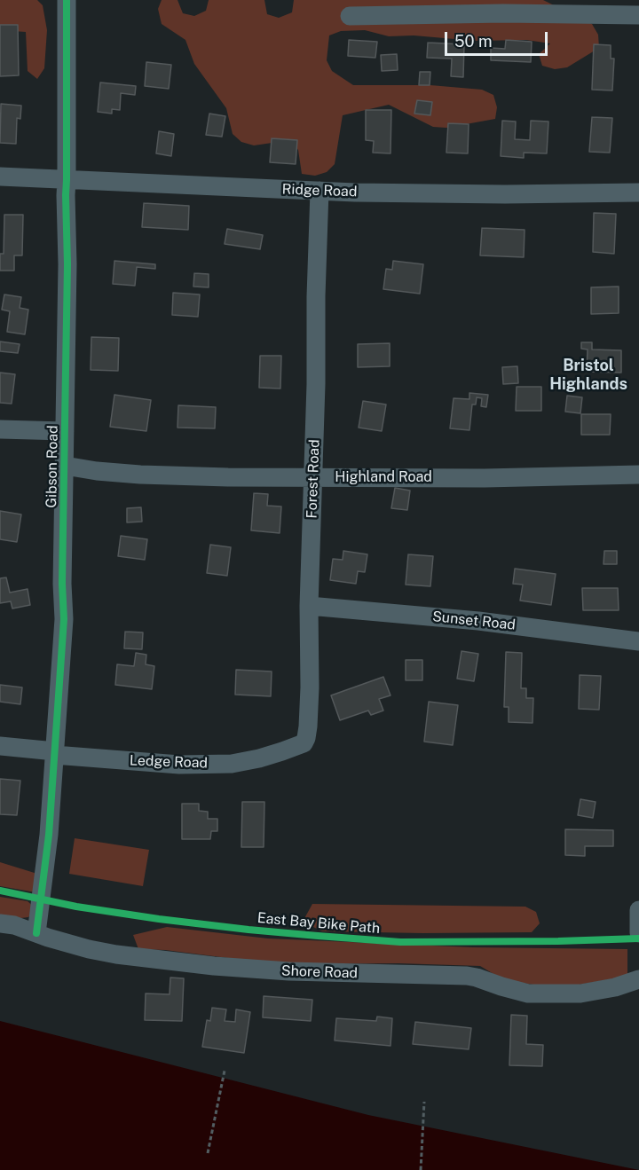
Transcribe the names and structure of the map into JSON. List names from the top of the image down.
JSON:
{
  "streets": {
    "street": [
      "Ridge Road",
      "Gibson Road",
      "Highland Road",
      "Forest Road",
      "Sunset Road",
      "Ledge Road",
      "Shore Road"
    ],
    "cycle path": ["East Bay Bike Path"]
  },
  "crossings": [
    ["Ridge Road", "Gibson Road"],
    ["Ridge Road", "Forest Road"],
    ["Gibson Road", "Highland Road"],
    ["Gibson Road", "Ledge Road"],
    ["Gibson Road", "Shore Road"],
    ["Highland Road", "Forest Road"],
    ["Forest Road", "Sunset Road"],
    ["Forest Road", "Ledge Road"]
  ],
  "districts": ["Bristol Highlands"],
  "scale_bar": "50 m"
}
